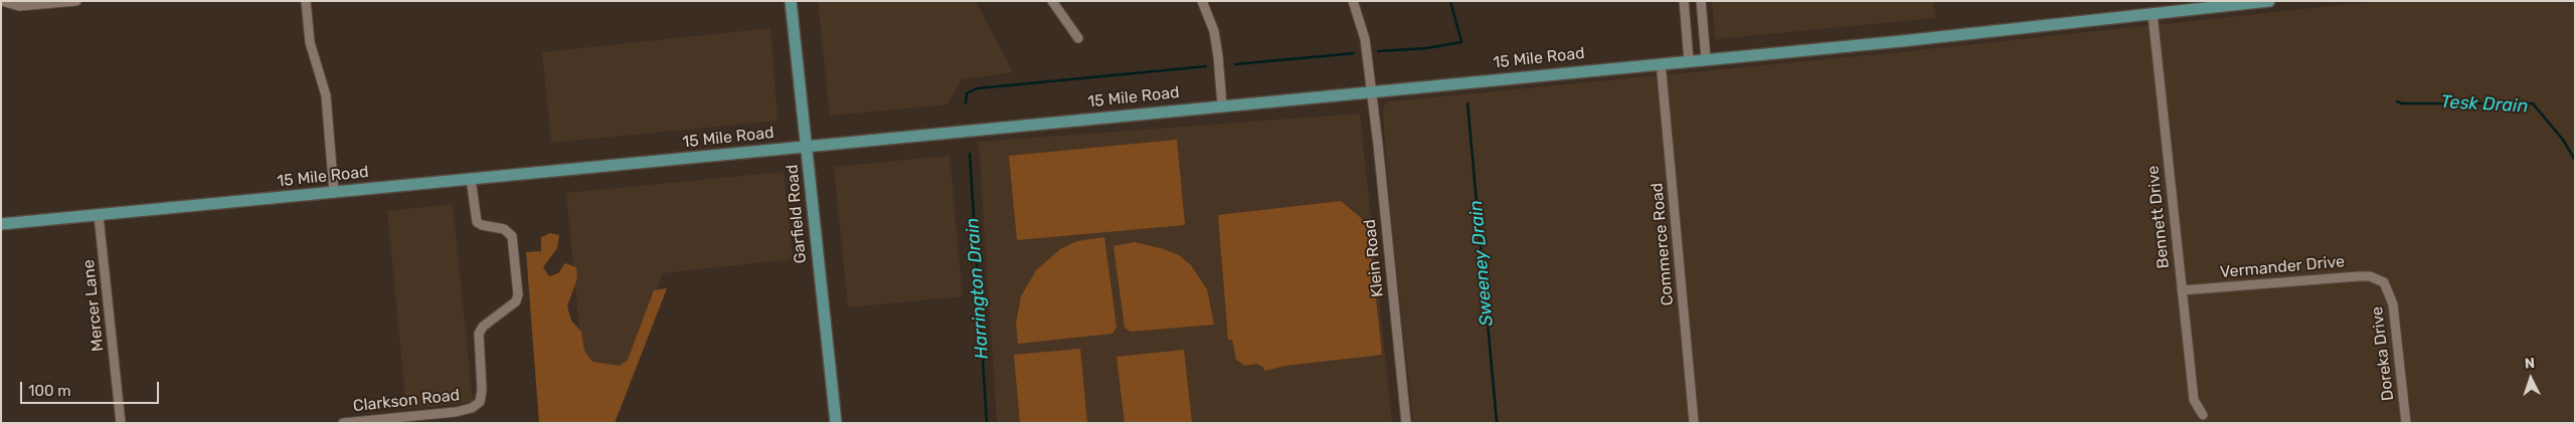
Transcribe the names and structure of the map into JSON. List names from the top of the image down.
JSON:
{
  "streets": {
    "main road": ["15 Mile Road", "Garfield Road"],
    "street": [
      "Bennett Drive",
      "Commerce Road",
      "Klein Road",
      "Vermander Drive",
      "Mercer Lane",
      "Doreka Drive",
      "Clarkson Road"
    ]
  },
  "crossings": [
    ["15 Mile Road", "Garfield Road"],
    ["15 Mile Road", "Bennett Drive"],
    ["15 Mile Road", "Commerce Road"],
    ["15 Mile Road", "Klein Road"],
    ["15 Mile Road", "Mercer Lane"],
    ["15 Mile Road", "Clarkson Road"],
    ["Bennett Drive", "Vermander Drive"],
    ["Vermander Drive", "Doreka Drive"]
  ],
  "water": ["Tesk Drain", "Sweeney Drain", "Harrington Drain"],
  "scale_bar": "100 m",
  "north": "top"
}
